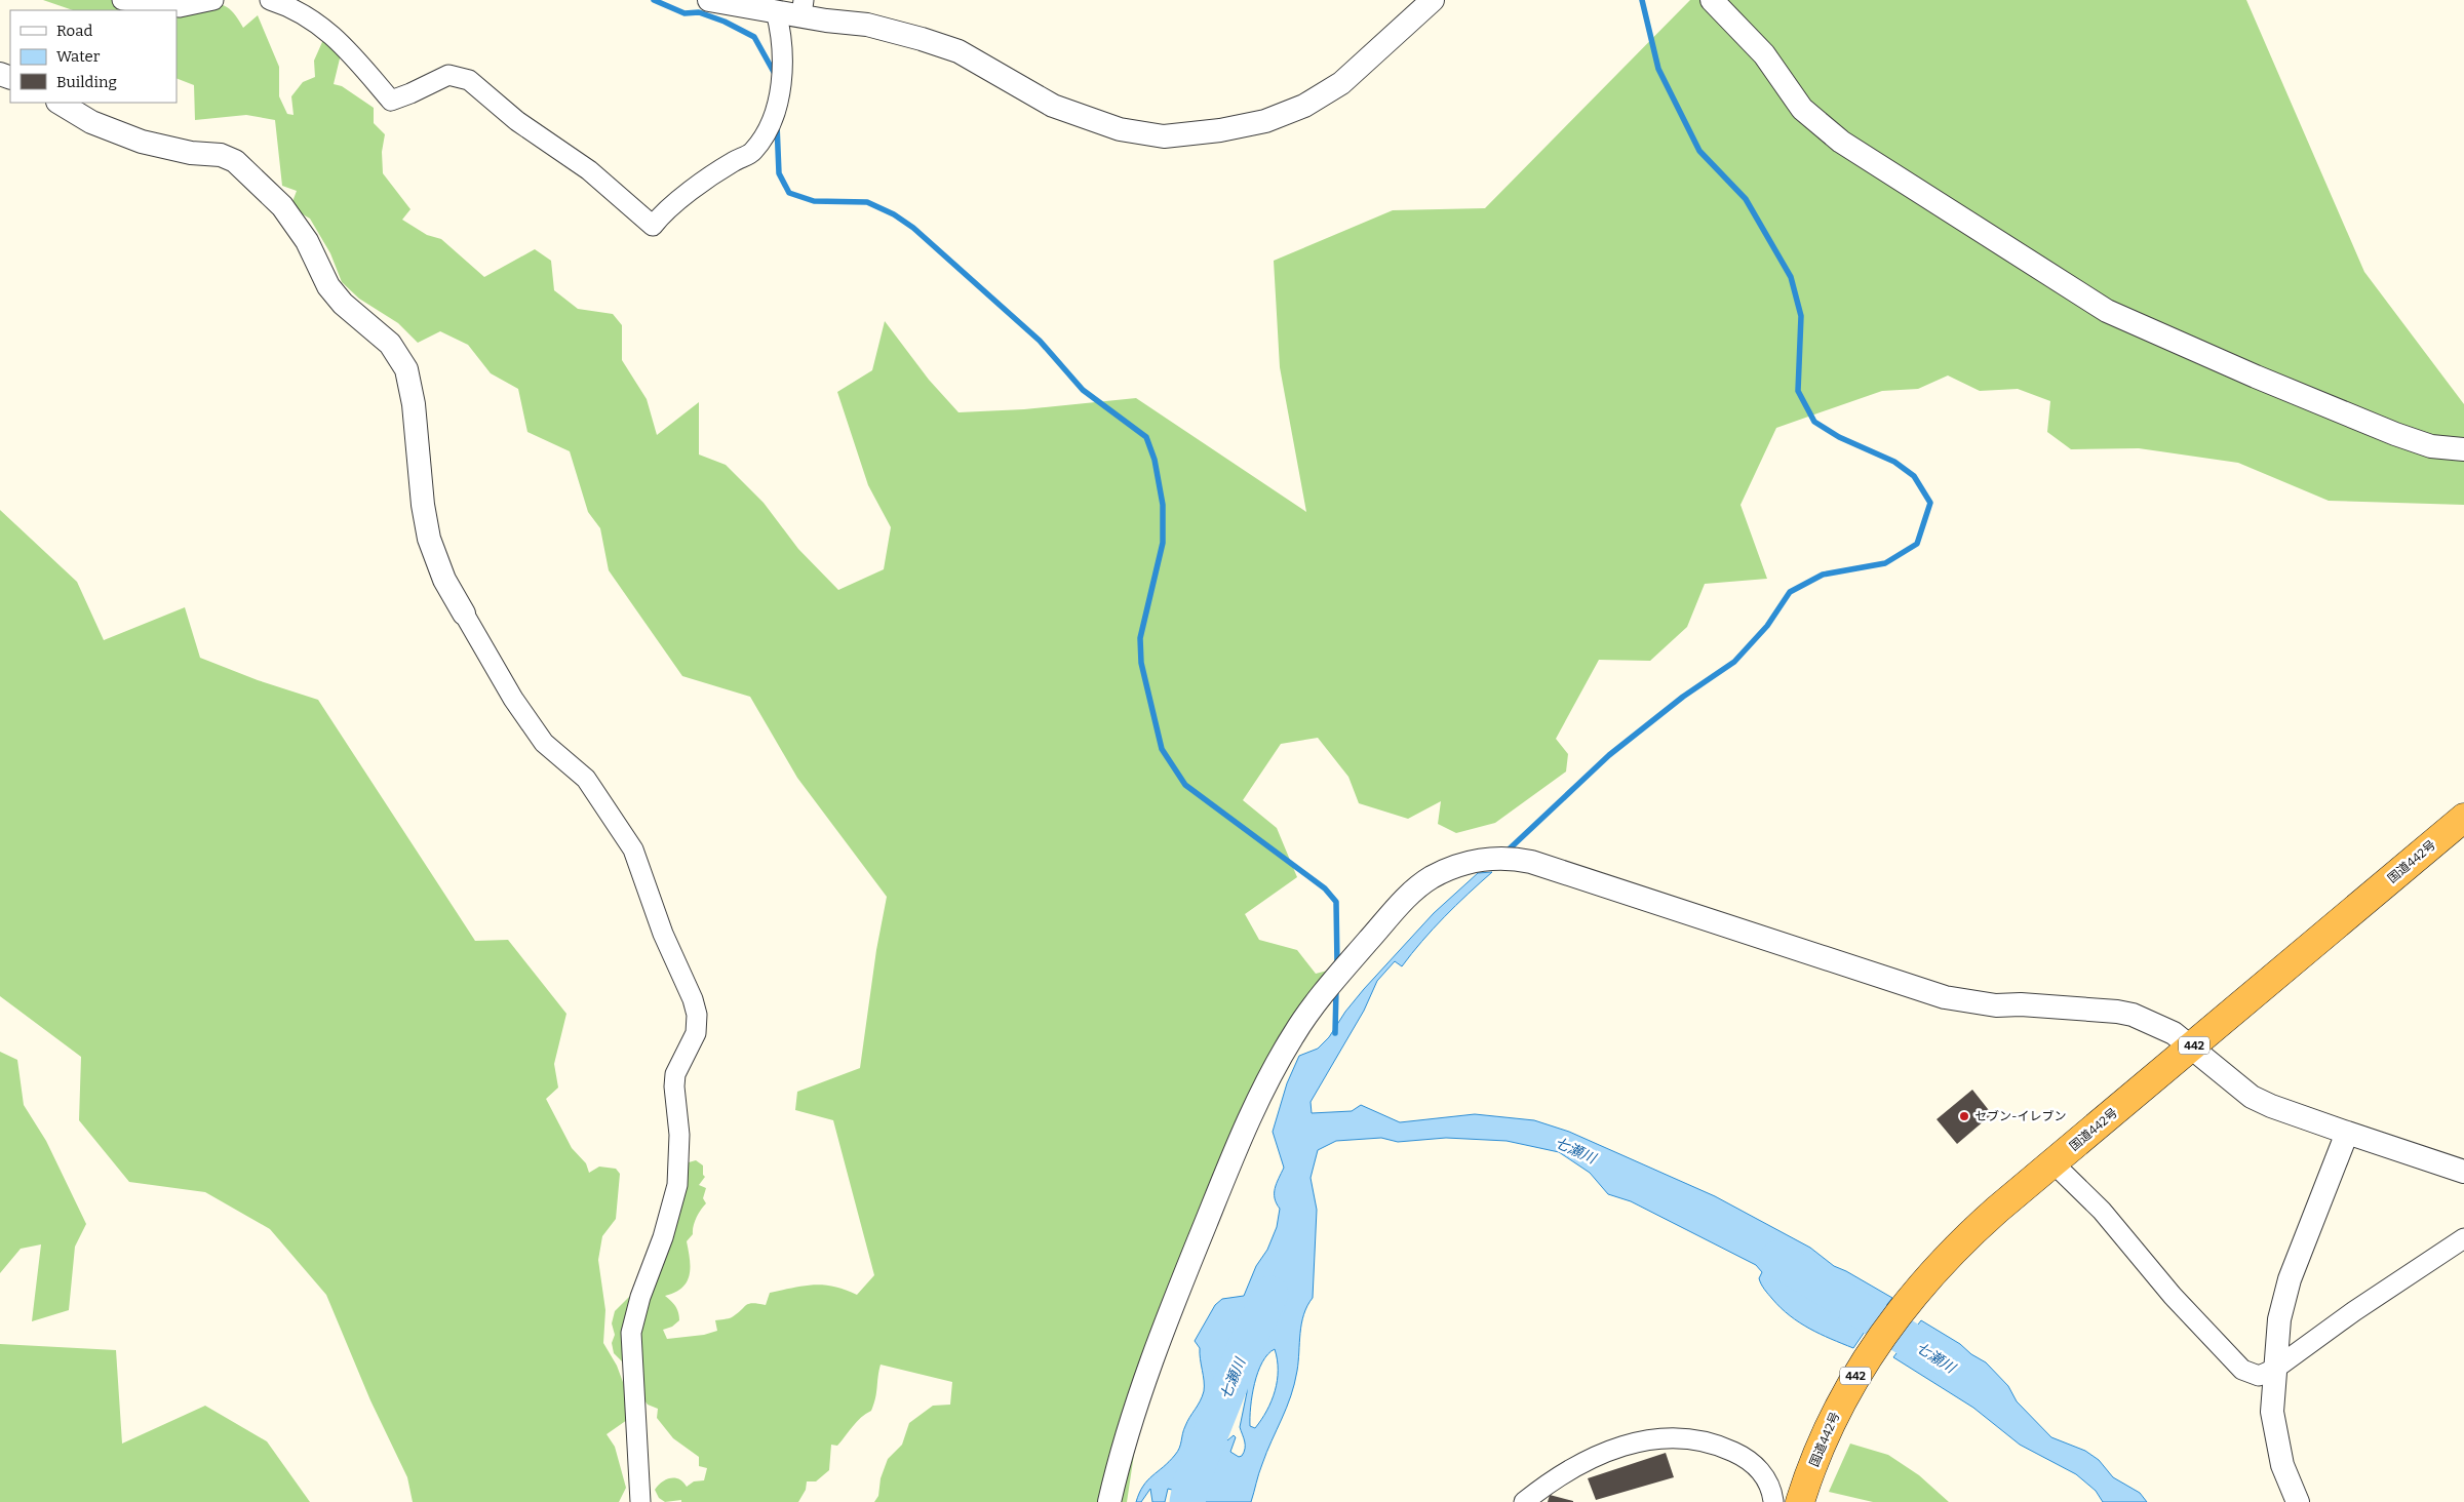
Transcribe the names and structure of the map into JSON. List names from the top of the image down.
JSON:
{
  "streets": {
    "highway": ["国道442号", "442"]
  },
  "water": ["七瀬川"],
  "places": ["セブン-イレブン"],
  "legend": ["Road", "Water", "Building"]
}
